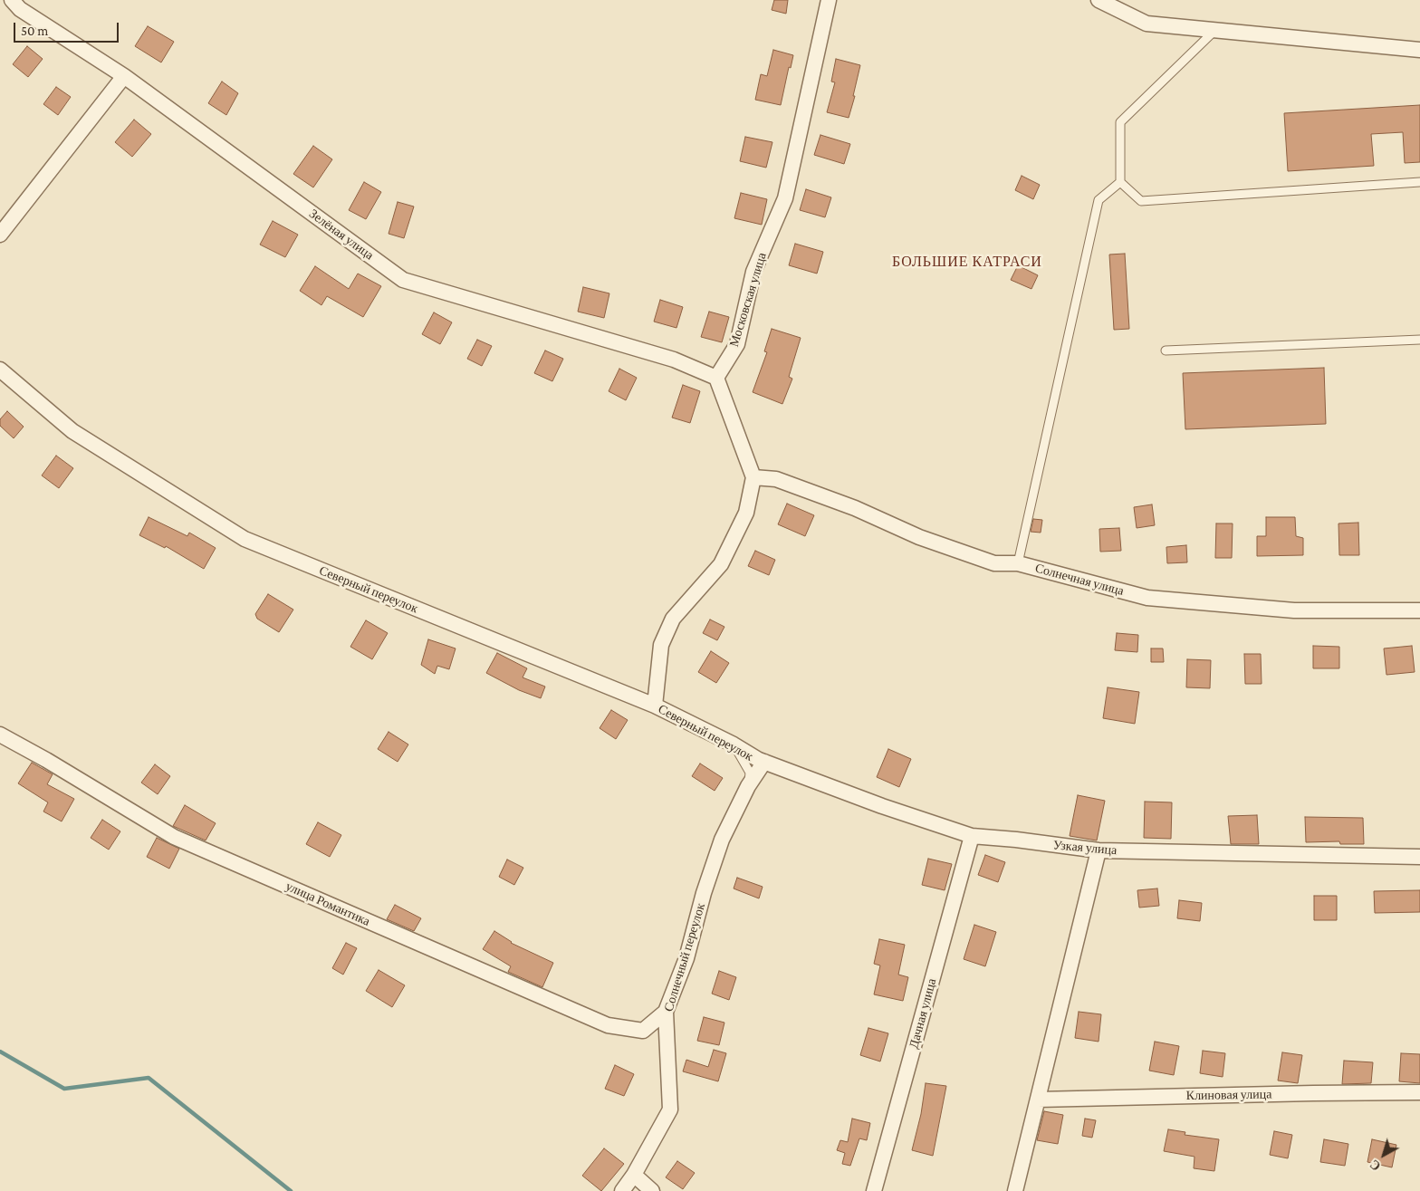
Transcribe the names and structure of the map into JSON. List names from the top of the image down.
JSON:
{
  "streets": {
    "street": [
      "Зелёная улица",
      "Московская улица",
      "Солнечная улица",
      "Северный переулок",
      "Узкая улица",
      "улица Романтика",
      "Солнечный переулок",
      "Дачная улица",
      "Клиновая улица"
    ]
  },
  "crossings": [
    ["Зелёная улица", "Московская улица"],
    ["Северный переулок", "Узкая улица"],
    ["Северный переулок", "Солнечный переулок"],
    ["Узкая улица", "Солнечный переулок"],
    ["Узкая улица", "Дачная улица"],
    ["улица Романтика", "Солнечный переулок"]
  ],
  "districts": ["БОЛЬШИЕ КАТРАСИ"],
  "scale_bar": "50 m",
  "north": "bottom left"
}
